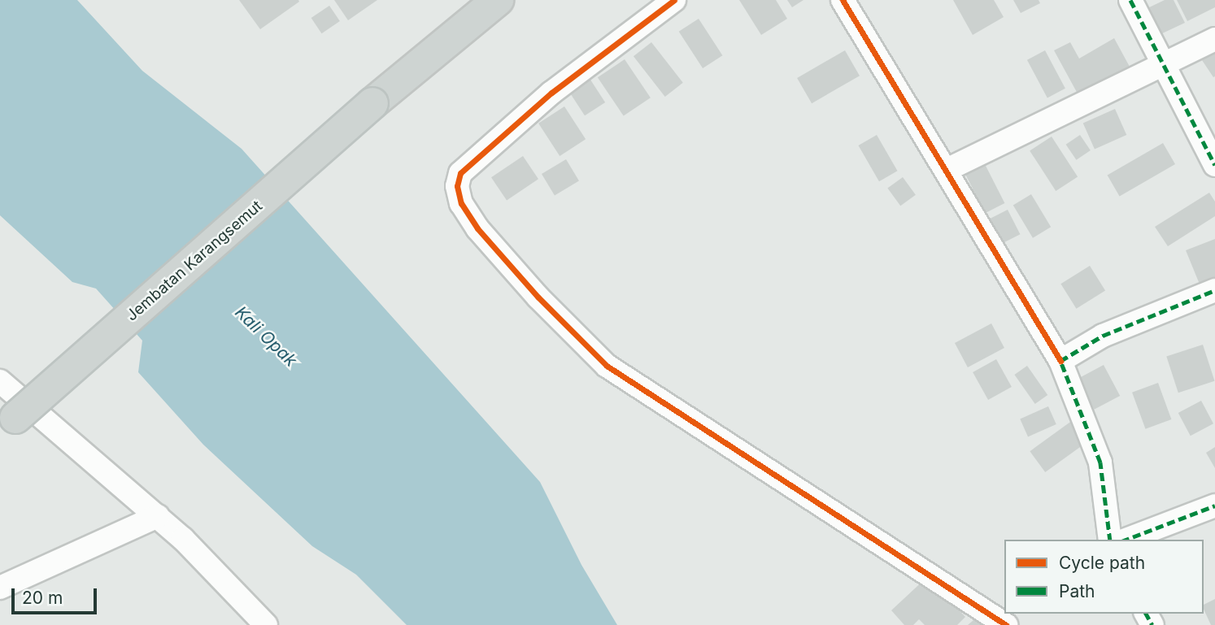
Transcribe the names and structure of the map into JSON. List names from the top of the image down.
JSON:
{
  "streets": {
    "main road": ["Jembatan Karangsemut"]
  },
  "water": ["Kali Opak"],
  "legend": ["Cycle path", "Path"],
  "scale_bar": "20 m"
}
